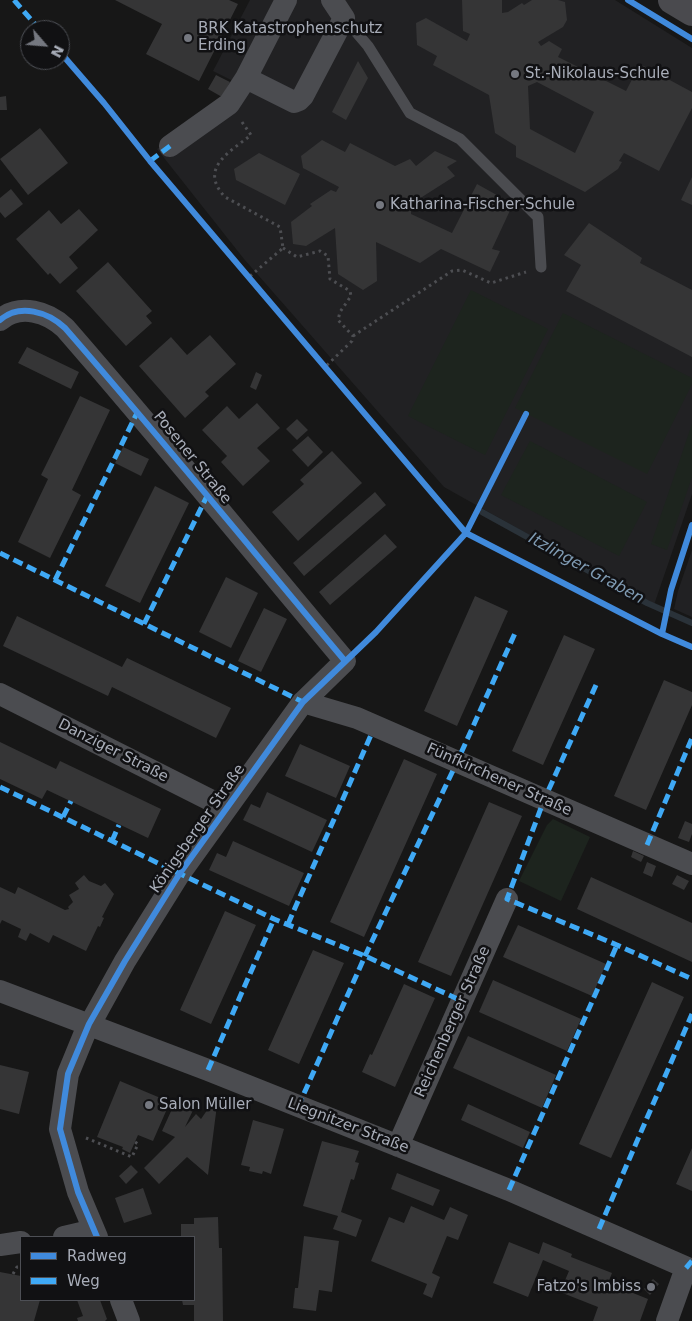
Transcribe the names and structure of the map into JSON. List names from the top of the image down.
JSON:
{
  "streets": {
    "street": [
      "Posener Straße",
      "Danziger Straße",
      "Fünfkirchener Straße",
      "Königsberger Straße",
      "Reichenberger Straße",
      "Liegnitzer Straße"
    ]
  },
  "crossings": [
    ["Posener Straße", "Königsberger Straße"],
    ["Danziger Straße", "Königsberger Straße"],
    ["Fünfkirchener Straße", "Königsberger Straße"],
    ["Königsberger Straße", "Liegnitzer Straße"],
    ["Reichenberger Straße", "Liegnitzer Straße"]
  ],
  "water": ["Itzlinger Graben"],
  "places": [
    "BRK Katastrophenschutz Erding",
    "St.-Nikolaus-Schule",
    "Katharina-Fischer-Schule",
    "Salon Müller",
    "Fatzo's Imbiss"
  ],
  "legend": ["Radweg", "Weg"],
  "north": "bottom right"
}
